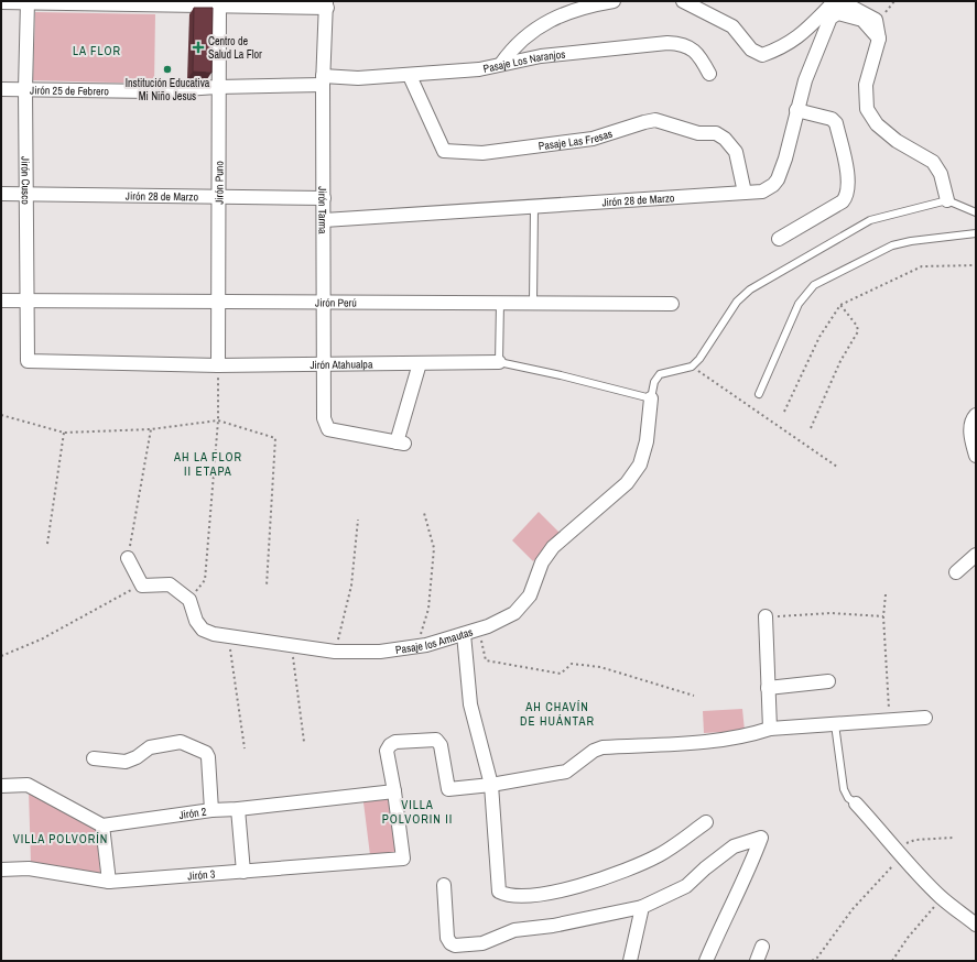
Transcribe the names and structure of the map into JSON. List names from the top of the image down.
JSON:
{
  "streets": {
    "street": [
      "Pasaje Los Naranjos",
      "Jirón 25 de Febrero",
      "Pasaje Las Fresas",
      "Jirón Cusco",
      "Jirón Puno",
      "Jirón 28 de Marzo",
      "Jirón Tarma",
      "Jirón Perú",
      "Jirón Atahualpa",
      "Pasaje los Amautas",
      "Jirón 2",
      "Jirón 3"
    ]
  },
  "crossings": [
    ["Pasaje Los Naranjos", "Jirón 25 de Febrero"],
    ["Pasaje Los Naranjos", "Pasaje Las Fresas"],
    ["Pasaje Los Naranjos", "Jirón Tarma"],
    ["Jirón 25 de Febrero", "Jirón Cusco"],
    ["Jirón 25 de Febrero", "Jirón Puno"],
    ["Jirón 25 de Febrero", "Jirón Tarma"],
    ["Pasaje Las Fresas", "Jirón 28 de Marzo"],
    ["Jirón Cusco", "Jirón 28 de Marzo"],
    ["Jirón Cusco", "Jirón Perú"],
    ["Jirón Cusco", "Jirón Atahualpa"],
    ["Jirón Puno", "Jirón 28 de Marzo"],
    ["Jirón Puno", "Jirón Perú"],
    ["Jirón Puno", "Jirón Atahualpa"],
    ["Jirón 28 de Marzo", "Jirón Tarma"],
    ["Jirón Tarma", "Jirón Perú"],
    ["Jirón Tarma", "Jirón Atahualpa"],
    ["Jirón Atahualpa", "Pasaje los Amautas"],
    ["Jirón 2", "Jirón 3"]
  ],
  "districts": [
    "LA FLOR",
    "AH LA FLOR II ETAPA",
    "AH CHAVÍN DE HUÁNTAR",
    "VILLA POLVORIN II",
    "VILLA POLVORÍN"
  ],
  "places": {
    "health": ["Centro de Salud La Flor"],
    "other": ["Institución Educativa Mi Niño Jesus"]
  }
}
